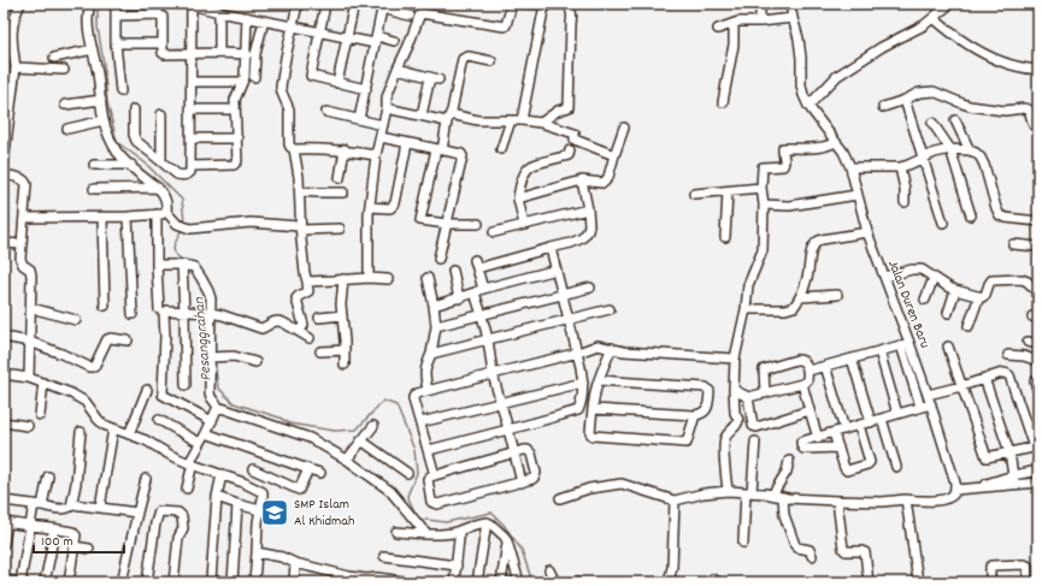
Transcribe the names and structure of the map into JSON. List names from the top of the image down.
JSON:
{
  "streets": {
    "street": ["Jalan Duren Baru"]
  },
  "water": ["Pesanggrahan"],
  "places": {
    "school or university": ["SMP Islam Al Khidmah"]
  },
  "scale_bar": "100 m"
}
